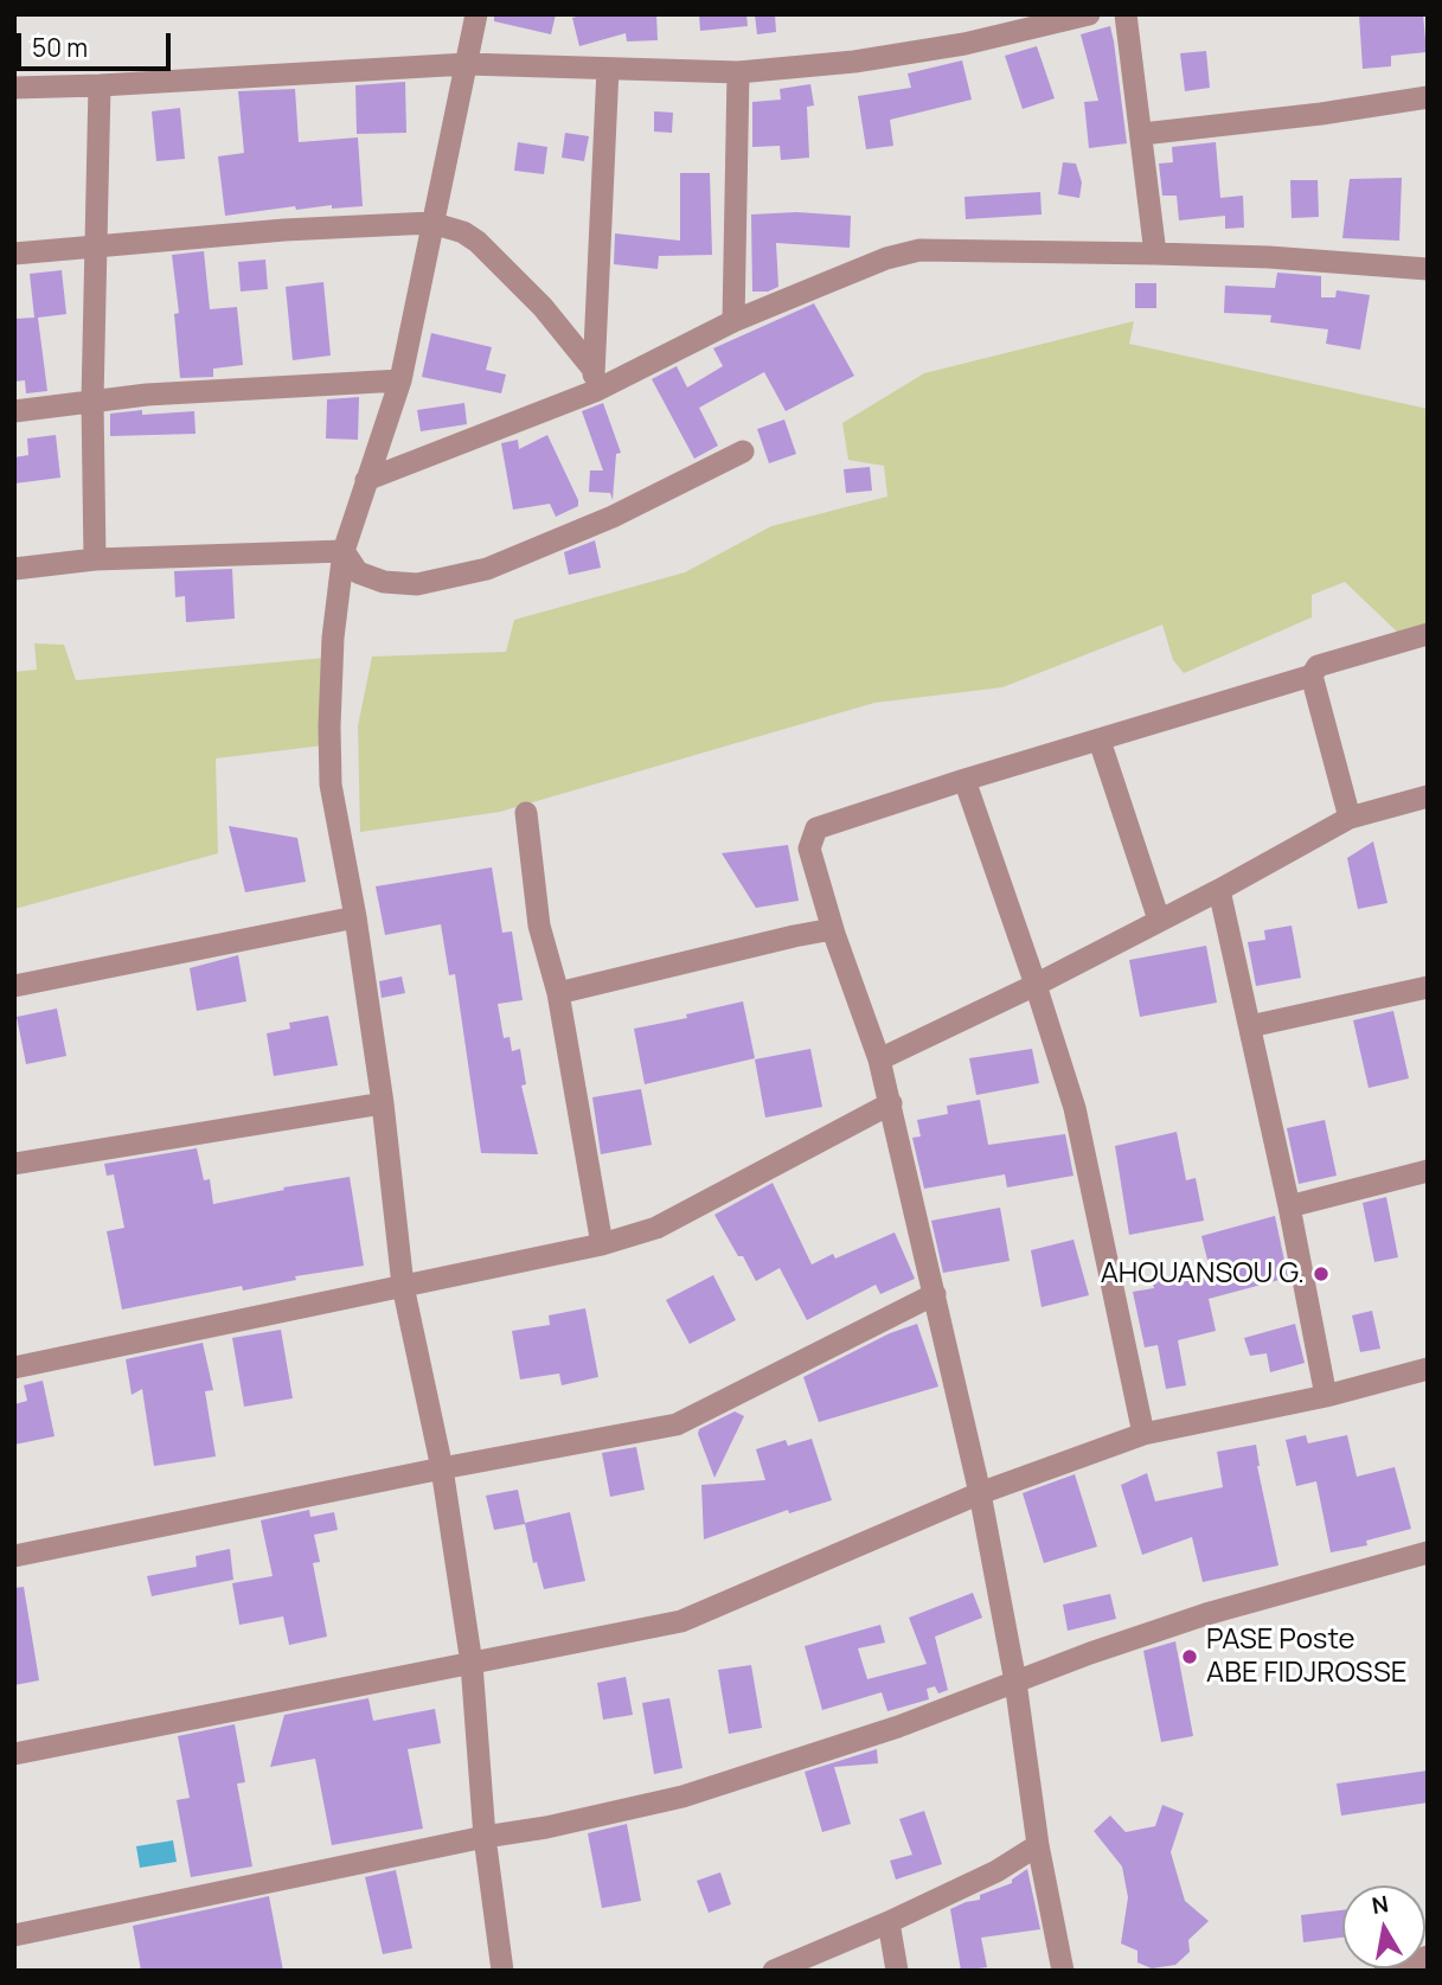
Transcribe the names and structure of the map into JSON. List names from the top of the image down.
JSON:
{
  "places": ["AHOUANSOU G.", "PASE Poste ABE FIDJROSSE"],
  "scale_bar": "50 m",
  "north": "top"
}
